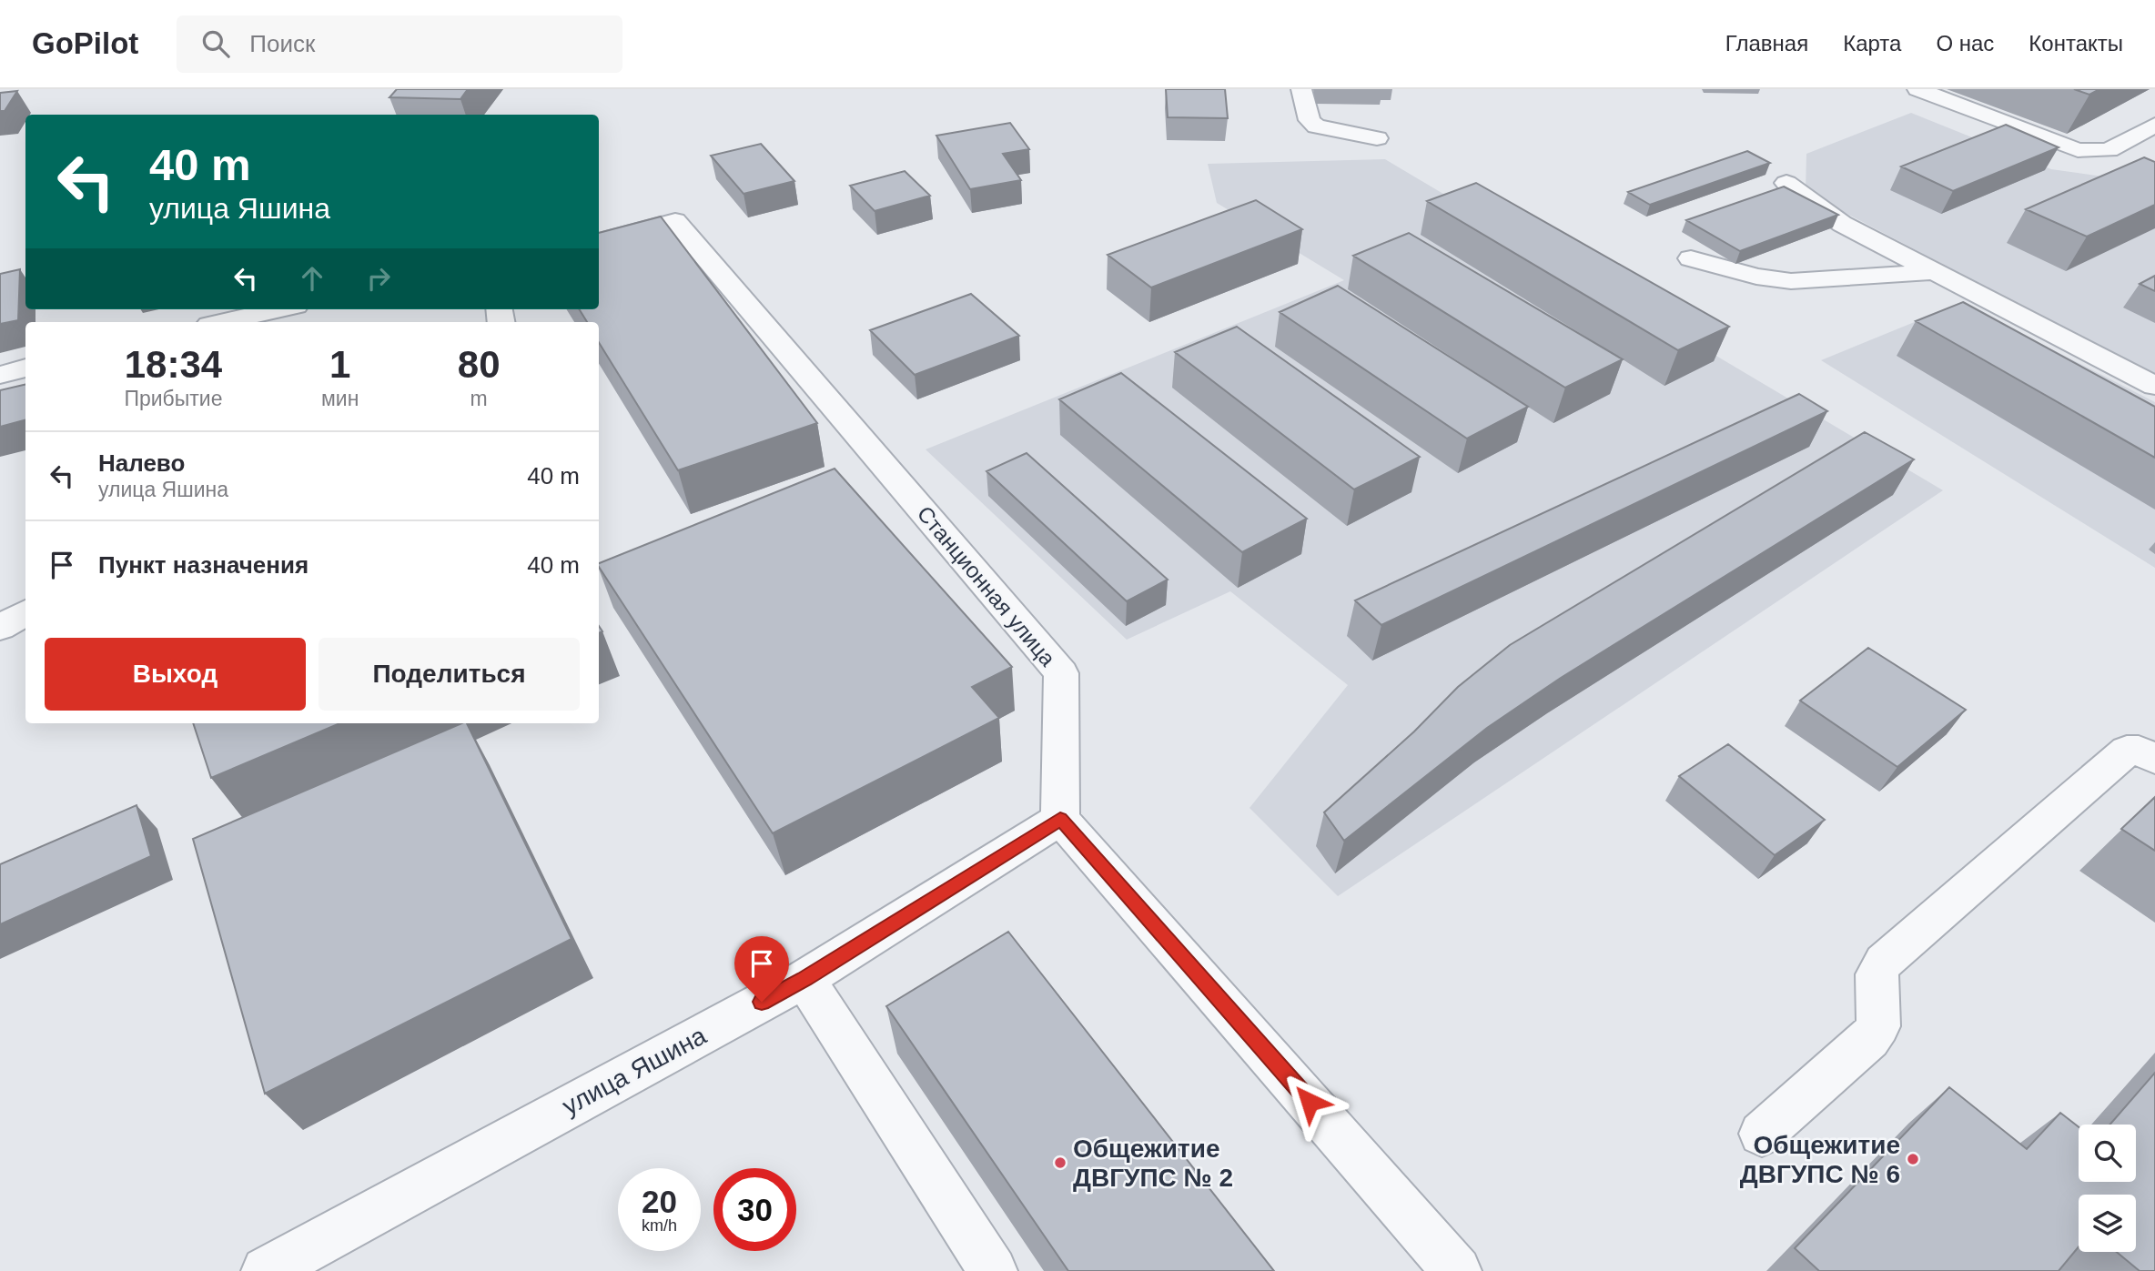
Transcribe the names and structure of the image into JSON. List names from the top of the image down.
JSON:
{
  "streets": {
    "street": ["Станционная улица", "улица Яшина"]
  },
  "crossings": [
    ["Станционная улица", "улица Яшина"]
  ],
  "places": ["Общежитие ДВГУПС № 6", "Общежитие ДВГУПС № 2"],
  "page": {
    "header": "GoPilot",
    "search": "Поиск",
    "nav": [
      "Главная",
      "Карта",
      "О нас",
      "Контакты"
    ],
    "turn": ["40 m", "улица Яшина"],
    "eta": [
      "18:34",
      "Прибытие",
      "1",
      "мин",
      "80",
      "m"
    ],
    "list": [
      {
        "name": "Налево",
        "note": "улица Яшина",
        "value": "40 m"
      },
      {
        "name": "Пункт назначения",
        "value": "40 m"
      }
    ],
    "buttons": ["Выход", "Поделиться"],
    "speed": "20 km/h",
    "limit": "30"
  }
}
